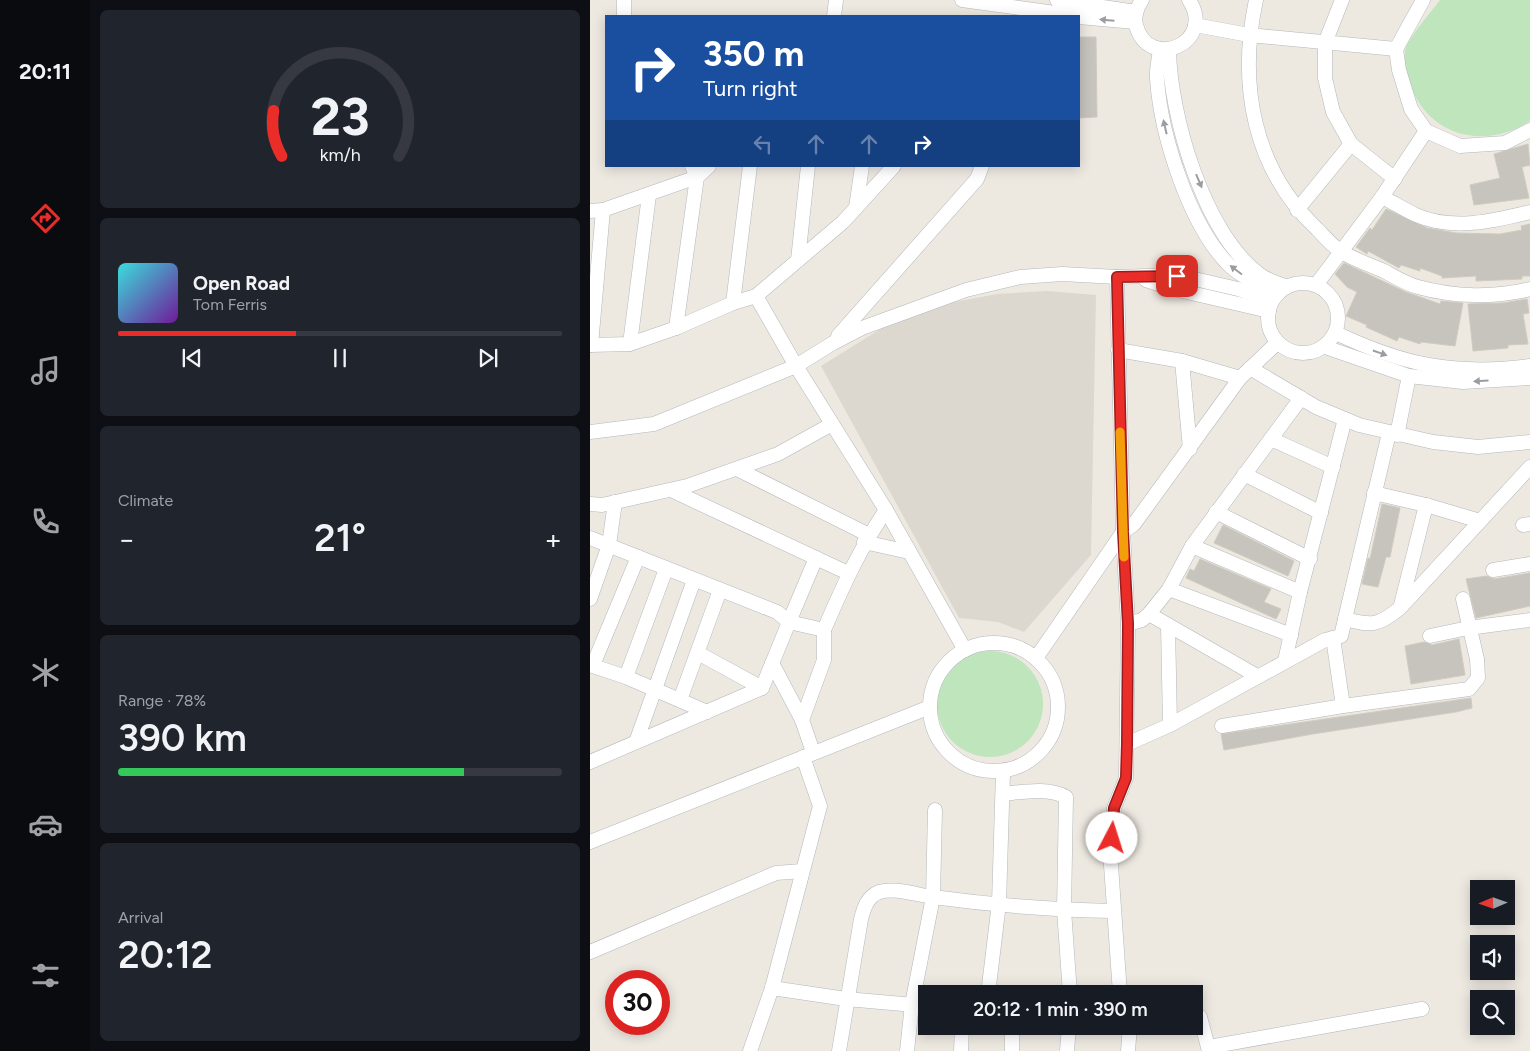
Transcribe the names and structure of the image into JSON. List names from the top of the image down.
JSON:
{
  "north": "left",
  "page": {
    "tabs": "20:11",
    "turn": ["350 m", "Turn right"],
    "song": ["Open Road", "Tom Ferris"],
    "tile": [
      "Climate",
      ["Range · 78%", "390 km"],
      ["Arrival", "20:12"]
    ],
    "heat": ["−", "21°", "+"],
    "limit": "30",
    "trip": "20:12 · 1 min · 390 m",
    "gauge": ["23", "km/h"]
  }
}
